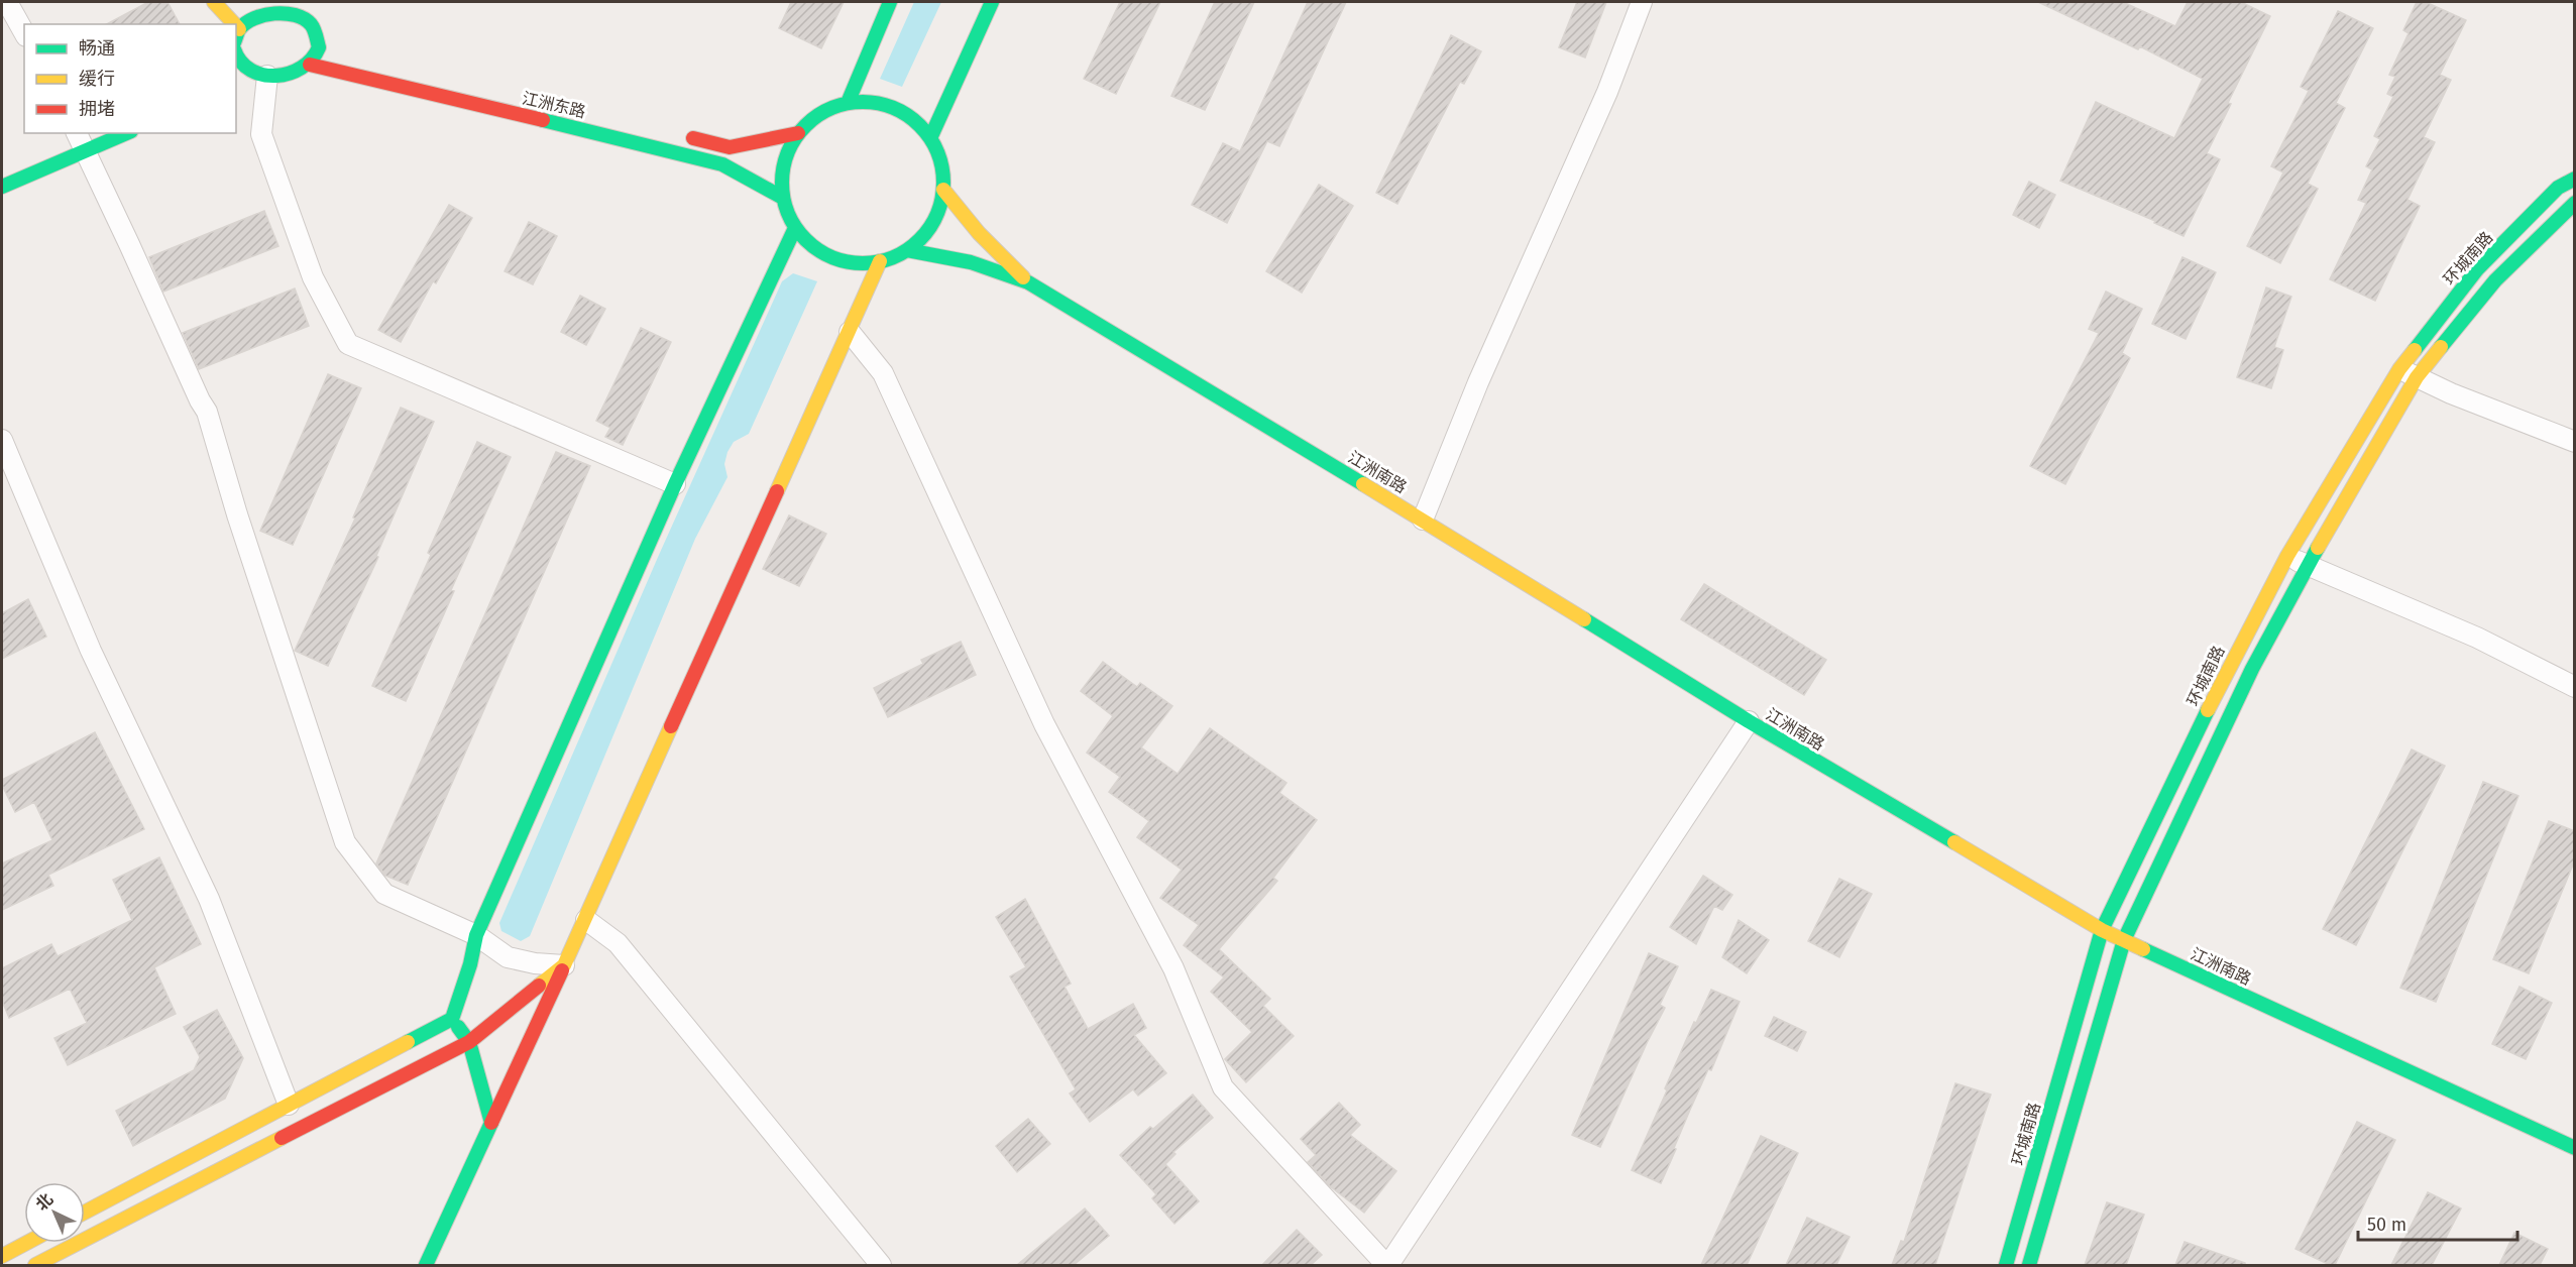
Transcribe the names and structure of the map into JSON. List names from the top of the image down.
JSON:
{
  "streets": {
    "main road": ["江洲东路", "环城南路", "江洲南路"]
  },
  "crossings": [
    ["环城南路", "江洲南路"]
  ],
  "legend": ["畅通", "缓行", "拥堵"],
  "scale_bar": "50 m",
  "north": "top left"
}
